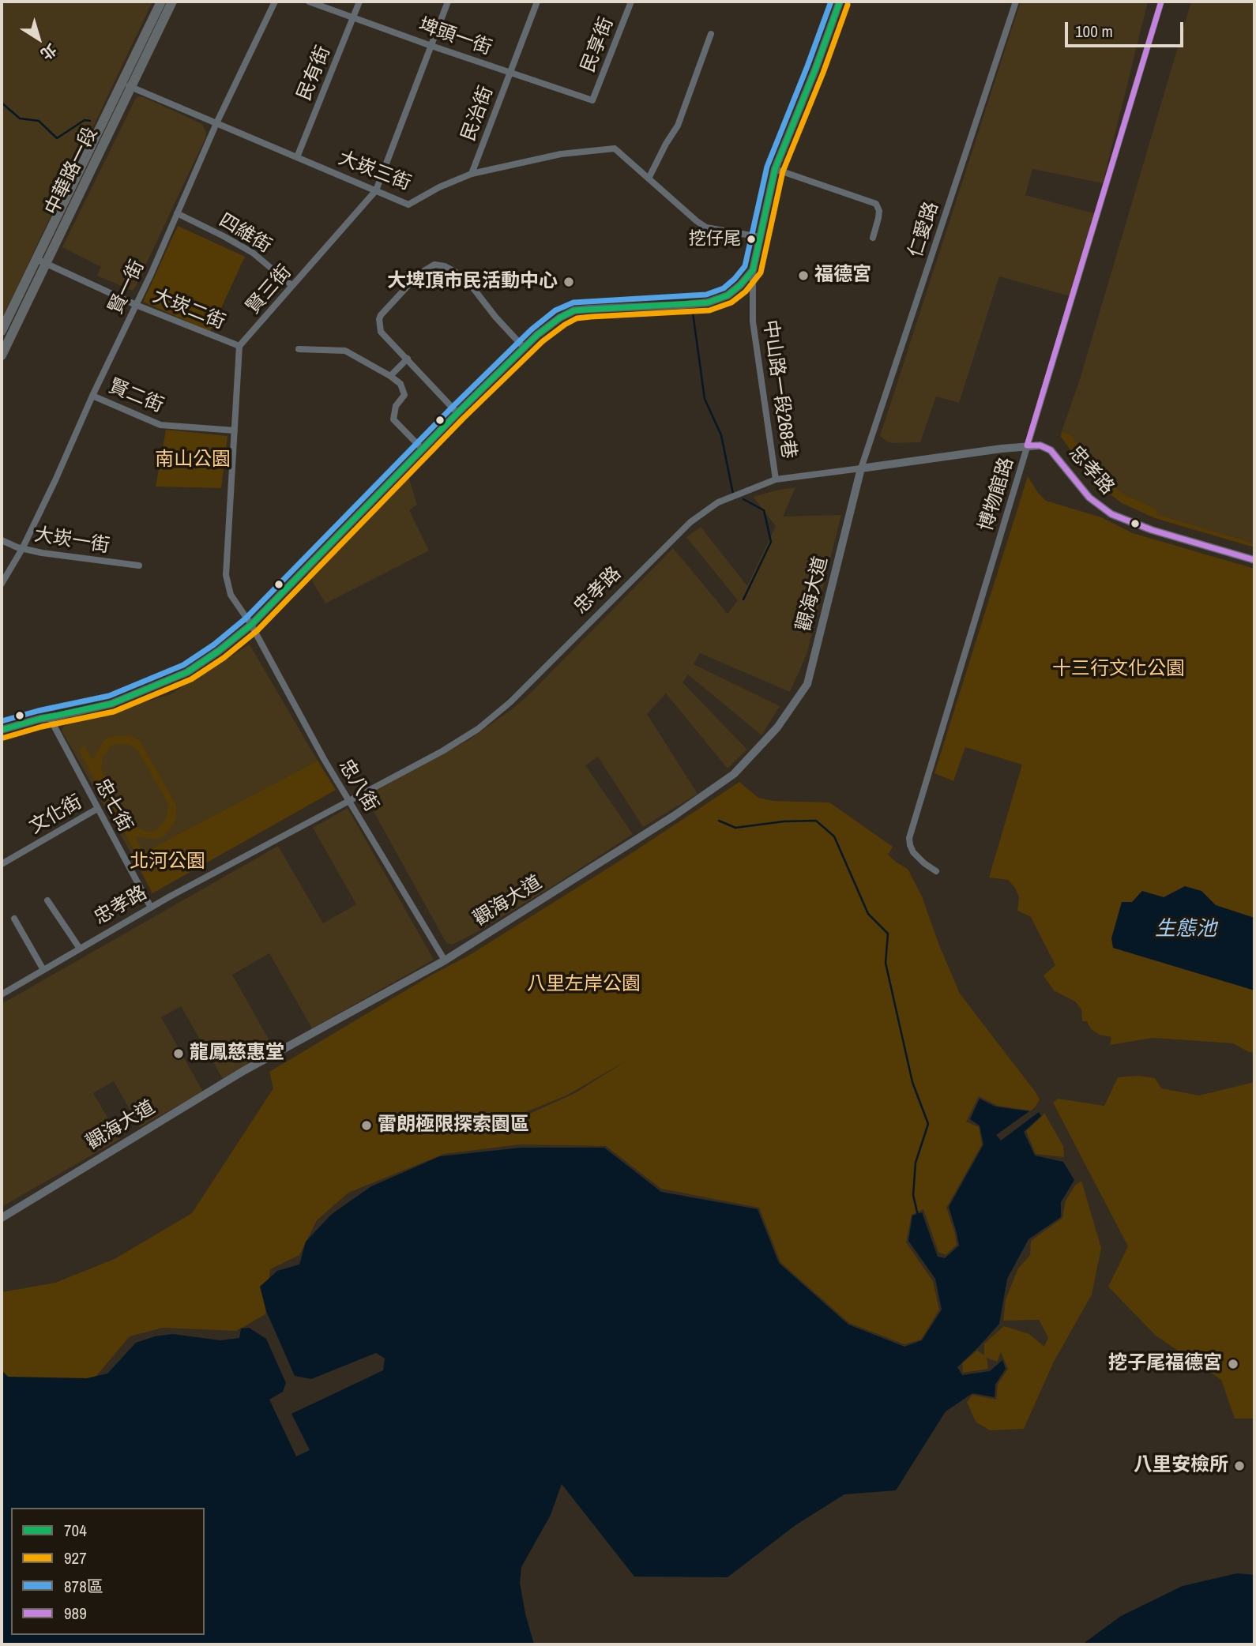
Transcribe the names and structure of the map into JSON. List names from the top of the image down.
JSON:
{
  "streets": {
    "main road": ["中華路一段"],
    "street": [
      "埤頭一街",
      "民享街",
      "民有街",
      "民治街",
      "大崁三街",
      "仁愛路",
      "四維街",
      "賢一街",
      "賢三街",
      "大崁二街",
      "中山路一段268巷",
      "賢二街",
      "忠孝路",
      "博物館路",
      "大崁一街",
      "觀海大道",
      "忠八街",
      "忠七街",
      "文化街"
    ]
  },
  "crossings": [
    ["埤頭一街", "民享街"],
    ["埤頭一街", "民有街"],
    ["埤頭一街", "民治街"],
    ["埤頭一街", "賢三街"],
    ["民有街", "大崁三街"],
    ["民治街", "大崁三街"],
    ["中華路一段", "大崁三街"],
    ["中華路一段", "大崁二街"],
    ["大崁三街", "賢一街"],
    ["大崁三街", "賢三街"],
    ["仁愛路", "忠孝路"],
    ["仁愛路", "觀海大道"],
    ["四維街", "賢一街"],
    ["四維街", "賢三街"],
    ["賢一街", "大崁二街"],
    ["賢一街", "賢二街"],
    ["賢一街", "大崁一街"],
    ["賢三街", "大崁二街"],
    ["中山路一段268巷", "忠孝路"],
    ["忠孝路", "博物館路"],
    ["忠孝路", "觀海大道"],
    ["忠孝路", "忠八街"],
    ["忠孝路", "忠七街"],
    ["觀海大道", "忠八街"],
    ["忠七街", "文化街"]
  ],
  "water": ["生態池"],
  "parks": [
    "南山公園",
    "十三行文化公園",
    "北河公園",
    "八里左岸公園"
  ],
  "places": [
    "挖仔尾",
    "福德宮",
    "大埤頂市民活動中心",
    "龍鳳慈惠堂",
    "雷朗極限探索園區",
    "挖子尾福德宮",
    "八里安檢所"
  ],
  "lines": [
    "transit line 704",
    "transit line 878區",
    "transit line 989",
    "transit line 927"
  ],
  "legend": [
    "704",
    "927",
    "878區",
    "989"
  ],
  "scale_bar": "100 m",
  "north": "bottom right"
}
